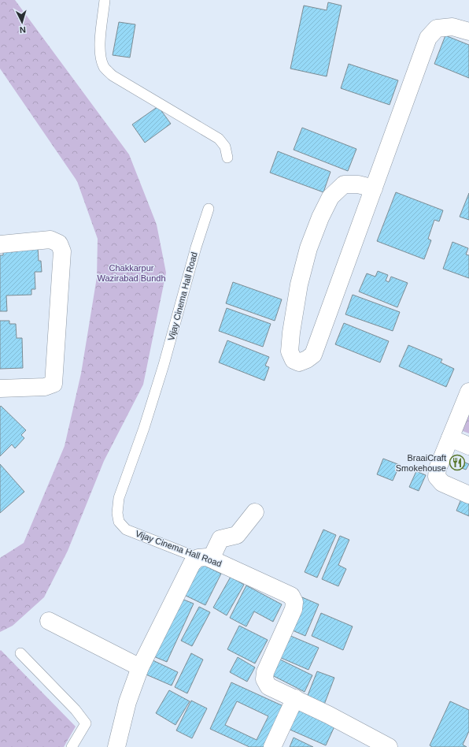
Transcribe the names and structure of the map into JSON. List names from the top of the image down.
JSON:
{
  "streets": {
    "street": ["Vijay Cinema Hall Road"]
  },
  "parks": ["Chakkarpur Wazirabad Bundh"],
  "places": {
    "restaurant": ["BraaiCraft Smokehouse"]
  },
  "north": "bottom"
}
